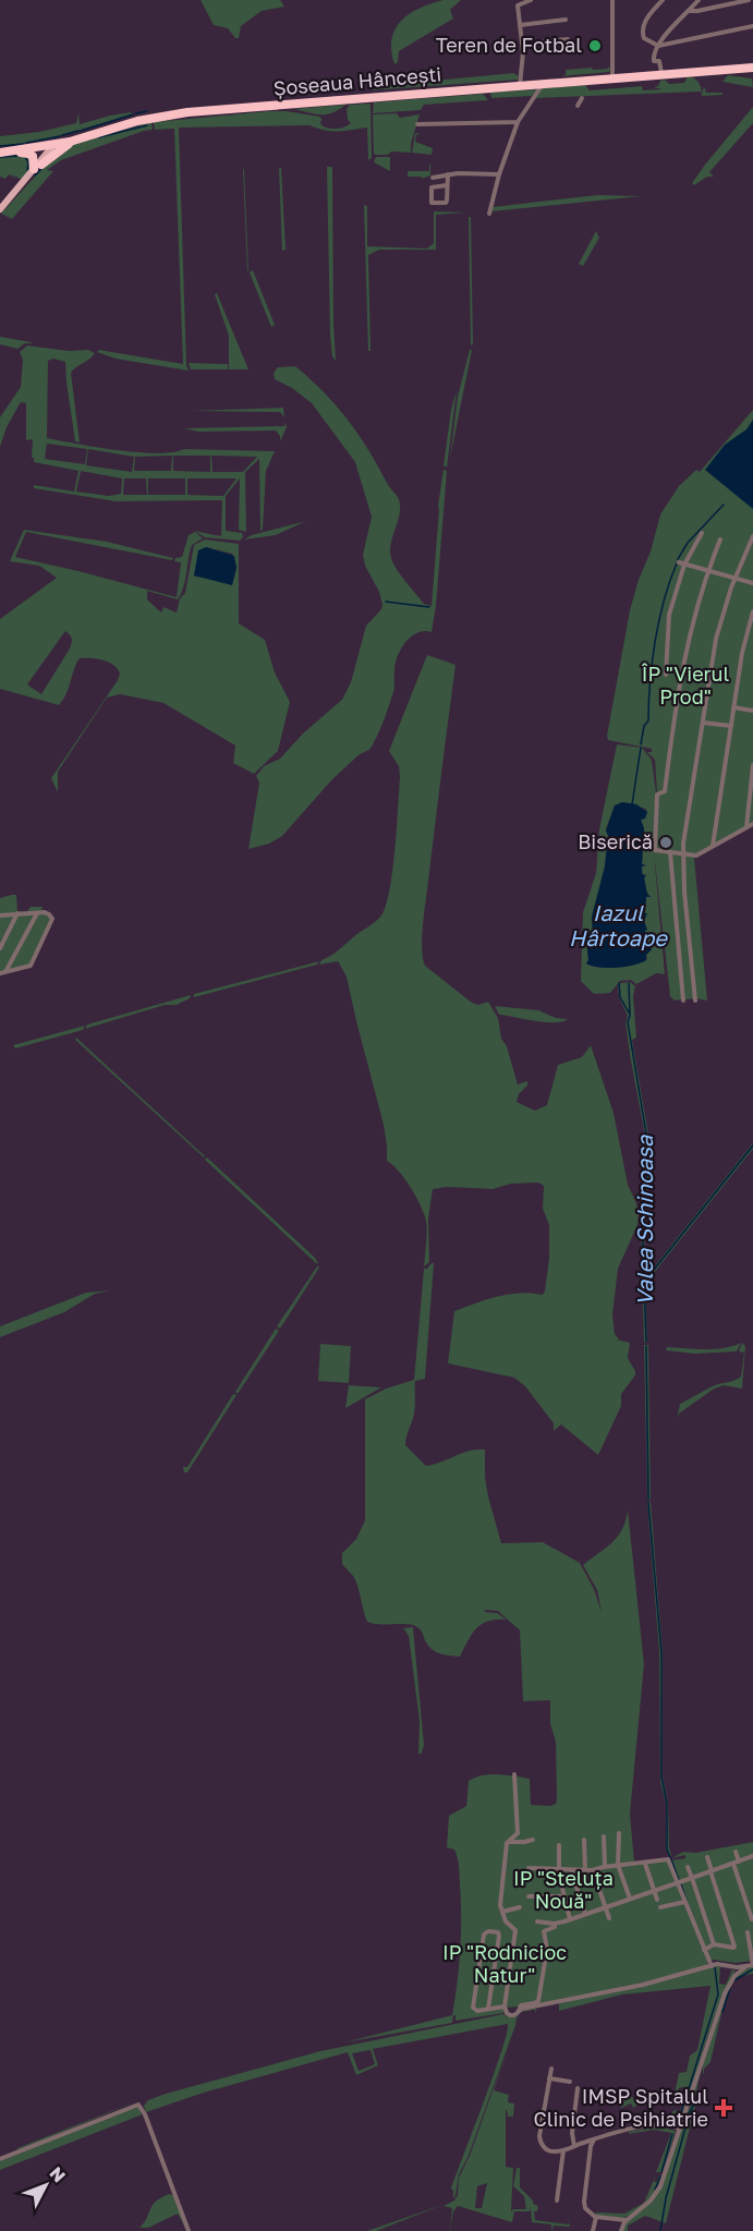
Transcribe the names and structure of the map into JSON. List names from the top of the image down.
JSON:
{
  "streets": {
    "highway": ["Șoseaua Hâncești"]
  },
  "water": ["Iazul Hârtoape", "Valea Schinoasa"],
  "parks": ["ÎP \"Vierul Prod\"", "IP \"Steluța Nouă\"", "IP \"Rodnicioc Natur\""],
  "places": {
    "other": ["Teren de Fotbal", "Biserică"],
    "health": ["IMSP Spitalul Clinic de Psihiatrie"]
  },
  "north": "top right"
}
